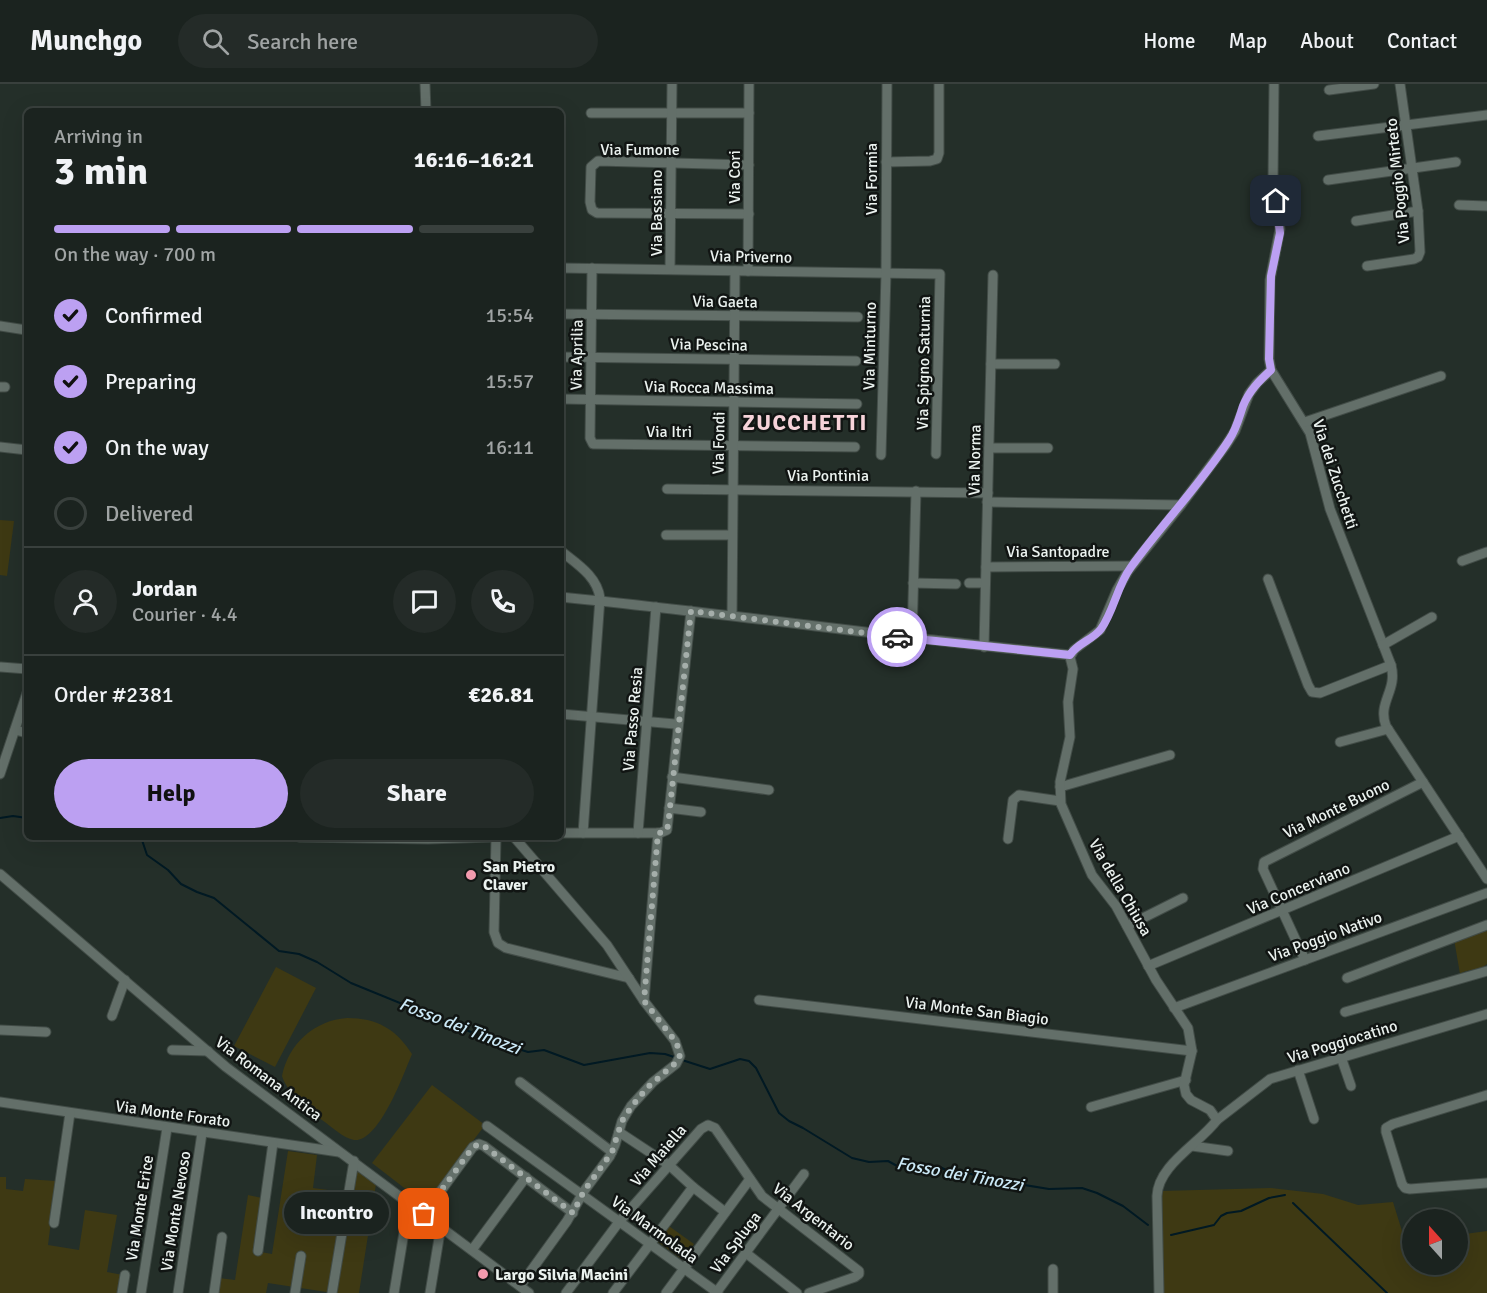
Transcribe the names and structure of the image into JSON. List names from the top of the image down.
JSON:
{
  "streets": {
    "street": [
      "Via Fumone",
      "Via Cori",
      "Via Formia",
      "Via Poggio Mirteto",
      "Via Bassiano",
      "Via Priverno",
      "Via Gaeta",
      "Via Pescina",
      "Via Minturno",
      "Via Aprilia",
      "Via Spigno Saturnia",
      "Via Rocca Massima",
      "Via Itri",
      "Via Fondi",
      "Via Norma",
      "Via dei Zucchetti",
      "Via Pontinia",
      "Via Santopadre",
      "Via Passo Resia",
      "Via Monte Buono",
      "Via della Chiusa",
      "Via Concerviano",
      "Via Poggio Nativo",
      "Via Monte San Biagio",
      "Via Poggiocatino",
      "Via Romana Antica",
      "Via Monte Forato",
      "Via Maiella",
      "Via Monte Erice",
      "Via Monte Nevoso",
      "Via Argentario",
      "Via Marmolada",
      "Via Spluga"
    ]
  },
  "crossings": [
    ["Via Fumone", "Via Cori"],
    ["Via Fumone", "Via Bassiano"],
    ["Via Cori", "Via Priverno"],
    ["Via Formia", "Via Priverno"],
    ["Via Formia", "Via Minturno"],
    ["Via Bassiano", "Via Priverno"],
    ["Via Priverno", "Via Minturno"],
    ["Via Priverno", "Via Aprilia"],
    ["Via Priverno", "Via Spigno Saturnia"],
    ["Via Priverno", "Via Fondi"],
    ["Via Gaeta", "Via Aprilia"],
    ["Via Gaeta", "Via Fondi"],
    ["Via Pescina", "Via Aprilia"],
    ["Via Pescina", "Via Fondi"],
    ["Via Aprilia", "Via Rocca Massima"],
    ["Via Aprilia", "Via Itri"],
    ["Via Rocca Massima", "Via Fondi"],
    ["Via Itri", "Via Fondi"],
    ["Via Fondi", "Via Pontinia"],
    ["Via Norma", "Via Pontinia"],
    ["Via Norma", "Via Santopadre"],
    ["Via Monte Buono", "Via Concerviano"],
    ["Via della Chiusa", "Via Concerviano"],
    ["Via della Chiusa", "Via Poggio Nativo"],
    ["Via della Chiusa", "Via Monte San Biagio"],
    ["Via Romana Antica", "Via Monte Forato"],
    ["Via Monte Forato", "Via Monte Erice"],
    ["Via Monte Forato", "Via Monte Nevoso"],
    ["Via Maiella", "Via Argentario"],
    ["Via Maiella", "Via Marmolada"],
    ["Via Argentario", "Via Spluga"],
    ["Via Marmolada", "Via Spluga"]
  ],
  "districts": ["ZUCCHETTI"],
  "water": ["Fosso dei Tinozzi"],
  "places": ["San Pietro Claver", "Incontro", "Largo Silvia Macini"],
  "north": "top",
  "page": {
    "header": "Munchgo",
    "search": "Search here",
    "nav": [
      "Home",
      "Map",
      "About",
      "Contact"
    ],
    "heading": ["3 min", "Arriving in", "16:16–16:21"],
    "panel": [
      "Jordan",
      "Courier · 4.4",
      "Order #2381",
      "€26.81"
    ],
    "bar": "On the way · 700 m",
    "list": [
      ["Confirmed", "15:54"],
      ["Preparing", "15:57"],
      ["On the way", "16:11"],
      "Delivered"
    ],
    "buttons": ["Help", "Share"],
    "bubble": "Incontro"
  }
}
